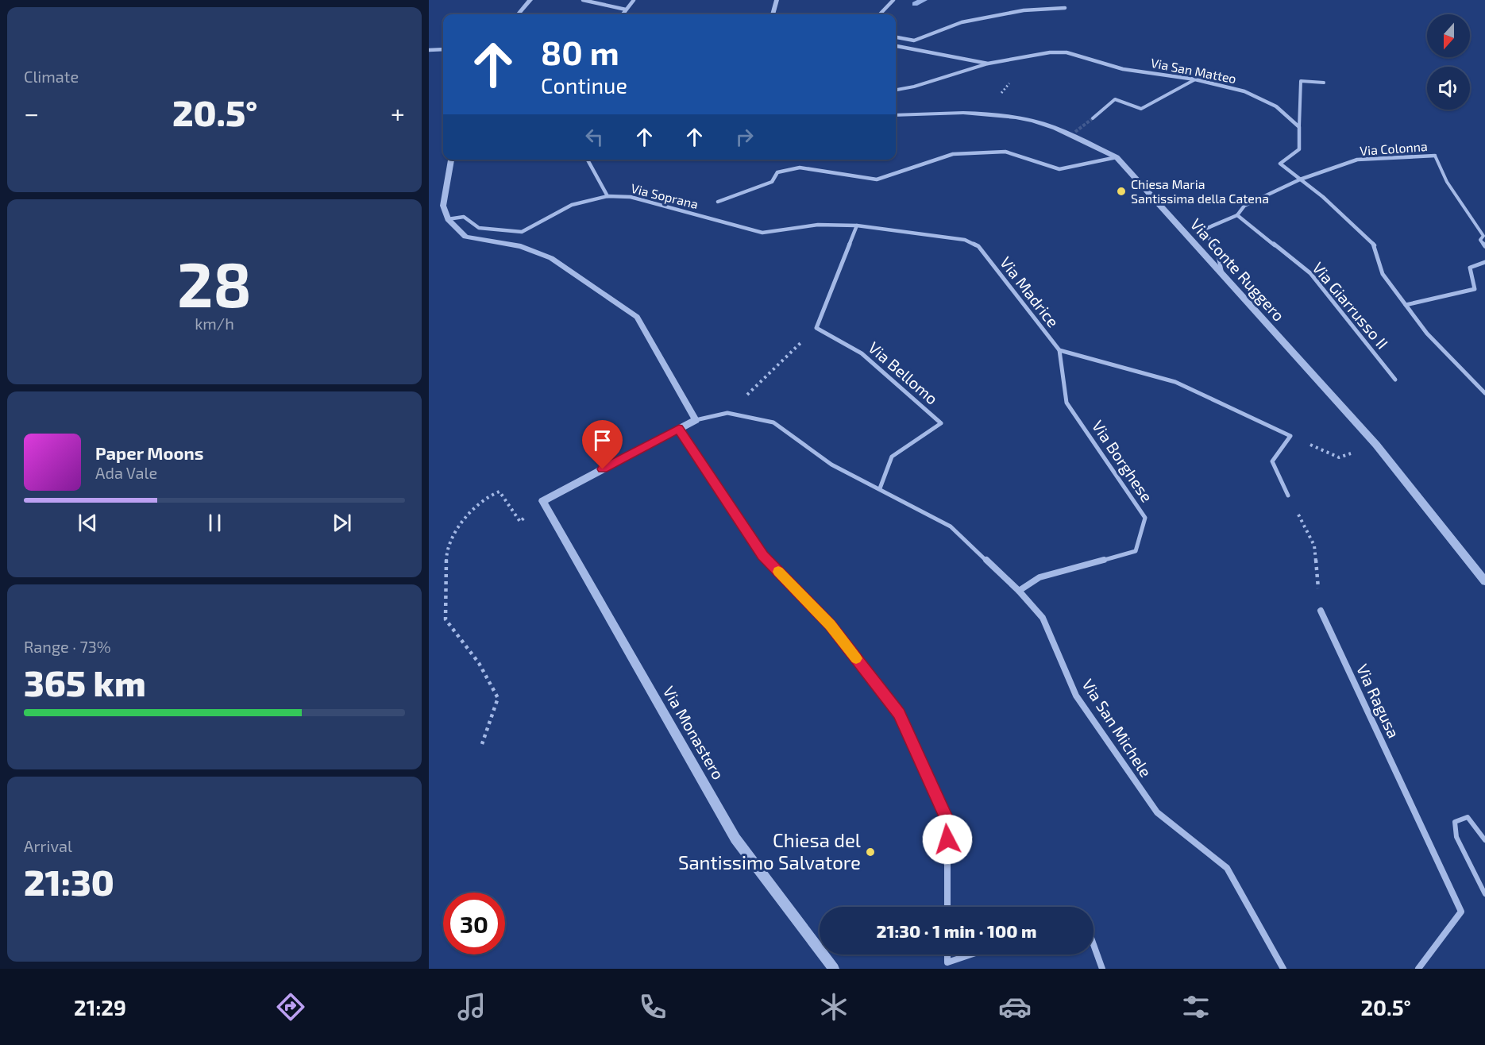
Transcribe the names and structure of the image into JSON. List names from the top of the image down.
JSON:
{
  "streets": {
    "street": [
      "Via San Matteo",
      "Via Colonna",
      "Via Soprana",
      "Via Conte Ruggero",
      "Via Madrice",
      "Via Giarrusso II",
      "Via Bellomo",
      "Via Borghese",
      "Via Ragusa",
      "Via San Michele",
      "Via Monastero"
    ]
  },
  "crossings": [
    ["Via Colonna", "Via Conte Ruggero"],
    ["Via Colonna", "Via Giarrusso II"],
    ["Via Soprana", "Via Madrice"],
    ["Via Madrice", "Via Borghese"],
    ["Via Bellomo", "Via San Michele"],
    ["Via Borghese", "Via San Michele"]
  ],
  "places": ["Chiesa Maria Santissima della Catena", "Chiesa del Santissimo Salvatore"],
  "north": "bottom",
  "page": {
    "tile": [
      "Climate",
      ["28", "km/h"],
      ["Range · 73%", "365 km"],
      ["Arrival", "21:30"]
    ],
    "turn": ["80 m", "Continue"],
    "heat": ["−", "20.5°", "+"],
    "song": ["Paper Moons", "Ada Vale"],
    "limit": "30",
    "trip": "21:30 · 1 min · 100 m",
    "tabs": ["21:29", "20.5°"]
  }
}
